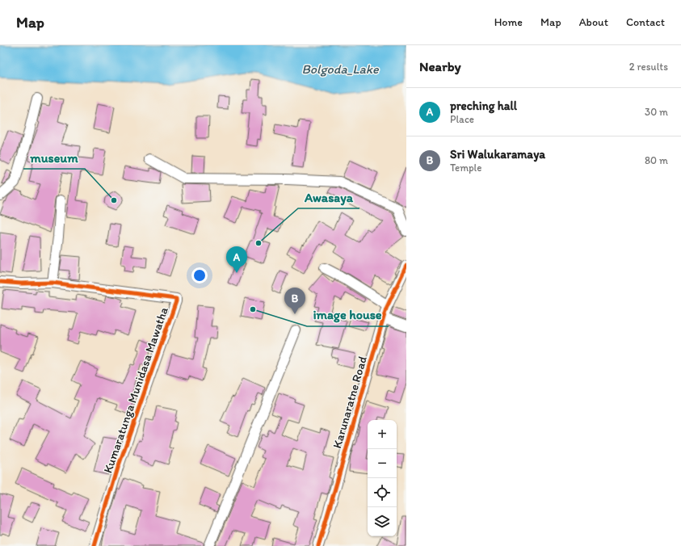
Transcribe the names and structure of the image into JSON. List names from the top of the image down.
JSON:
{
  "streets": {
    "street": ["Kumaratunga Munidasa Mawatha", "Karunaratne Road"]
  },
  "water": ["Bolgoda_Lake"],
  "places": ["museum", "Awasaya", "image house"],
  "page": {
    "header": "Map",
    "nav": [
      "Home",
      "Map",
      "About",
      "Contact"
    ],
    "heading": ["Nearby", "2 results"],
    "list": [
      {
        "mark": "A",
        "name": "preching hall",
        "note": "Place",
        "value": "30 m"
      },
      {
        "mark": "B",
        "name": "Sri Walukaramaya",
        "note": "Temple",
        "value": "80 m"
      }
    ],
    "pins": ["A", "B"],
    "map_buttons": ["+", "−"]
  }
}
